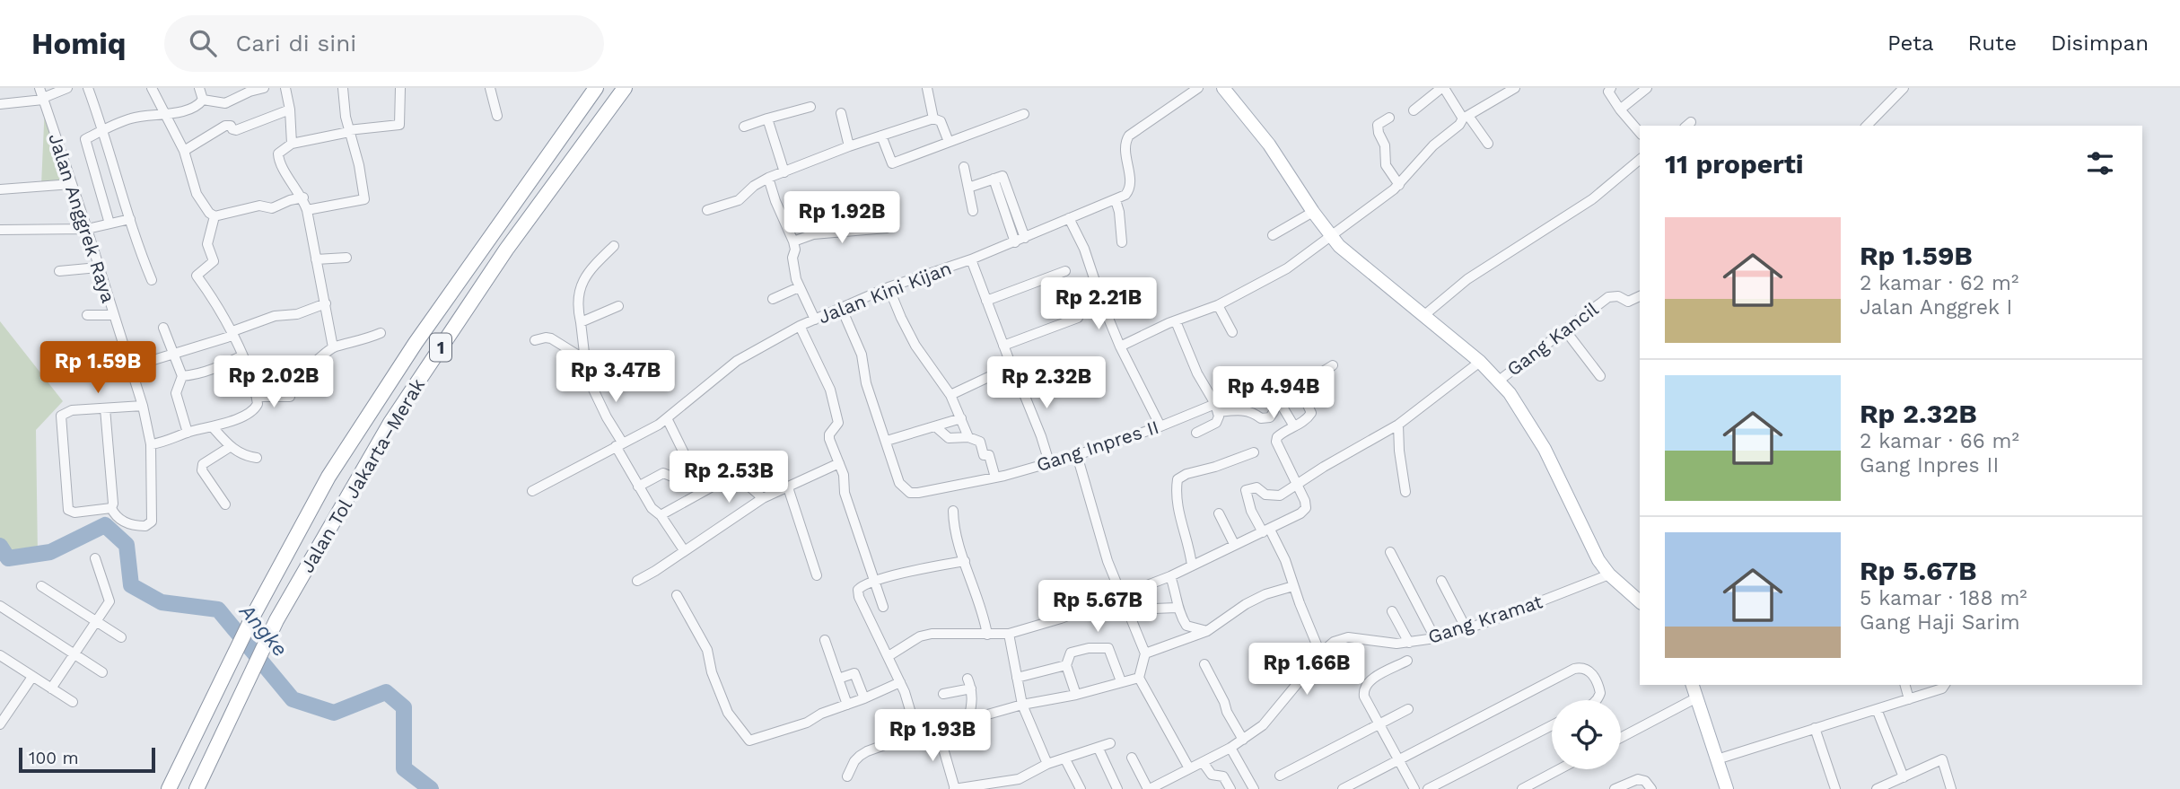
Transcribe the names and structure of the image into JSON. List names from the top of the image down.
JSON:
{
  "streets": {
    "highway": ["1", "Jalan Tol Jakarta–Merak"],
    "street": [
      "Jalan Anggrek Raya",
      "Jalan Kini Kijan",
      "Gang Kancil",
      "Gang Inpres II",
      "Gang Kramat"
    ]
  },
  "crossings": [
    ["Jalan Kini Kijan", "Gang Inpres II"]
  ],
  "water": ["Angke"],
  "scale_bar": "100 m",
  "page": {
    "header": "Homiq",
    "search": "Cari di sini",
    "nav": ["Peta", "Rute", "Disimpan"],
    "heading": "11 properti",
    "price": [
      "Rp 1.92B",
      "Rp 2.21B",
      "Rp 1.59B",
      "Rp 3.47B",
      "Rp 2.02B",
      "Rp 2.32B",
      "Rp 4.94B",
      "Rp 2.53B",
      "Rp 5.67B",
      "Rp 1.66B",
      "Rp 1.93B"
    ],
    "list": [
      {
        "name": "Rp 1.59B",
        "note": "2 kamar · 62 m² · Jalan Anggrek I"
      },
      {
        "name": "Rp 2.32B",
        "note": "2 kamar · 66 m² · Gang Inpres II"
      },
      {
        "name": "Rp 5.67B",
        "note": "5 kamar · 188 m² · Gang Haji Sarim"
      }
    ],
    "scale": "100 m"
  }
}
